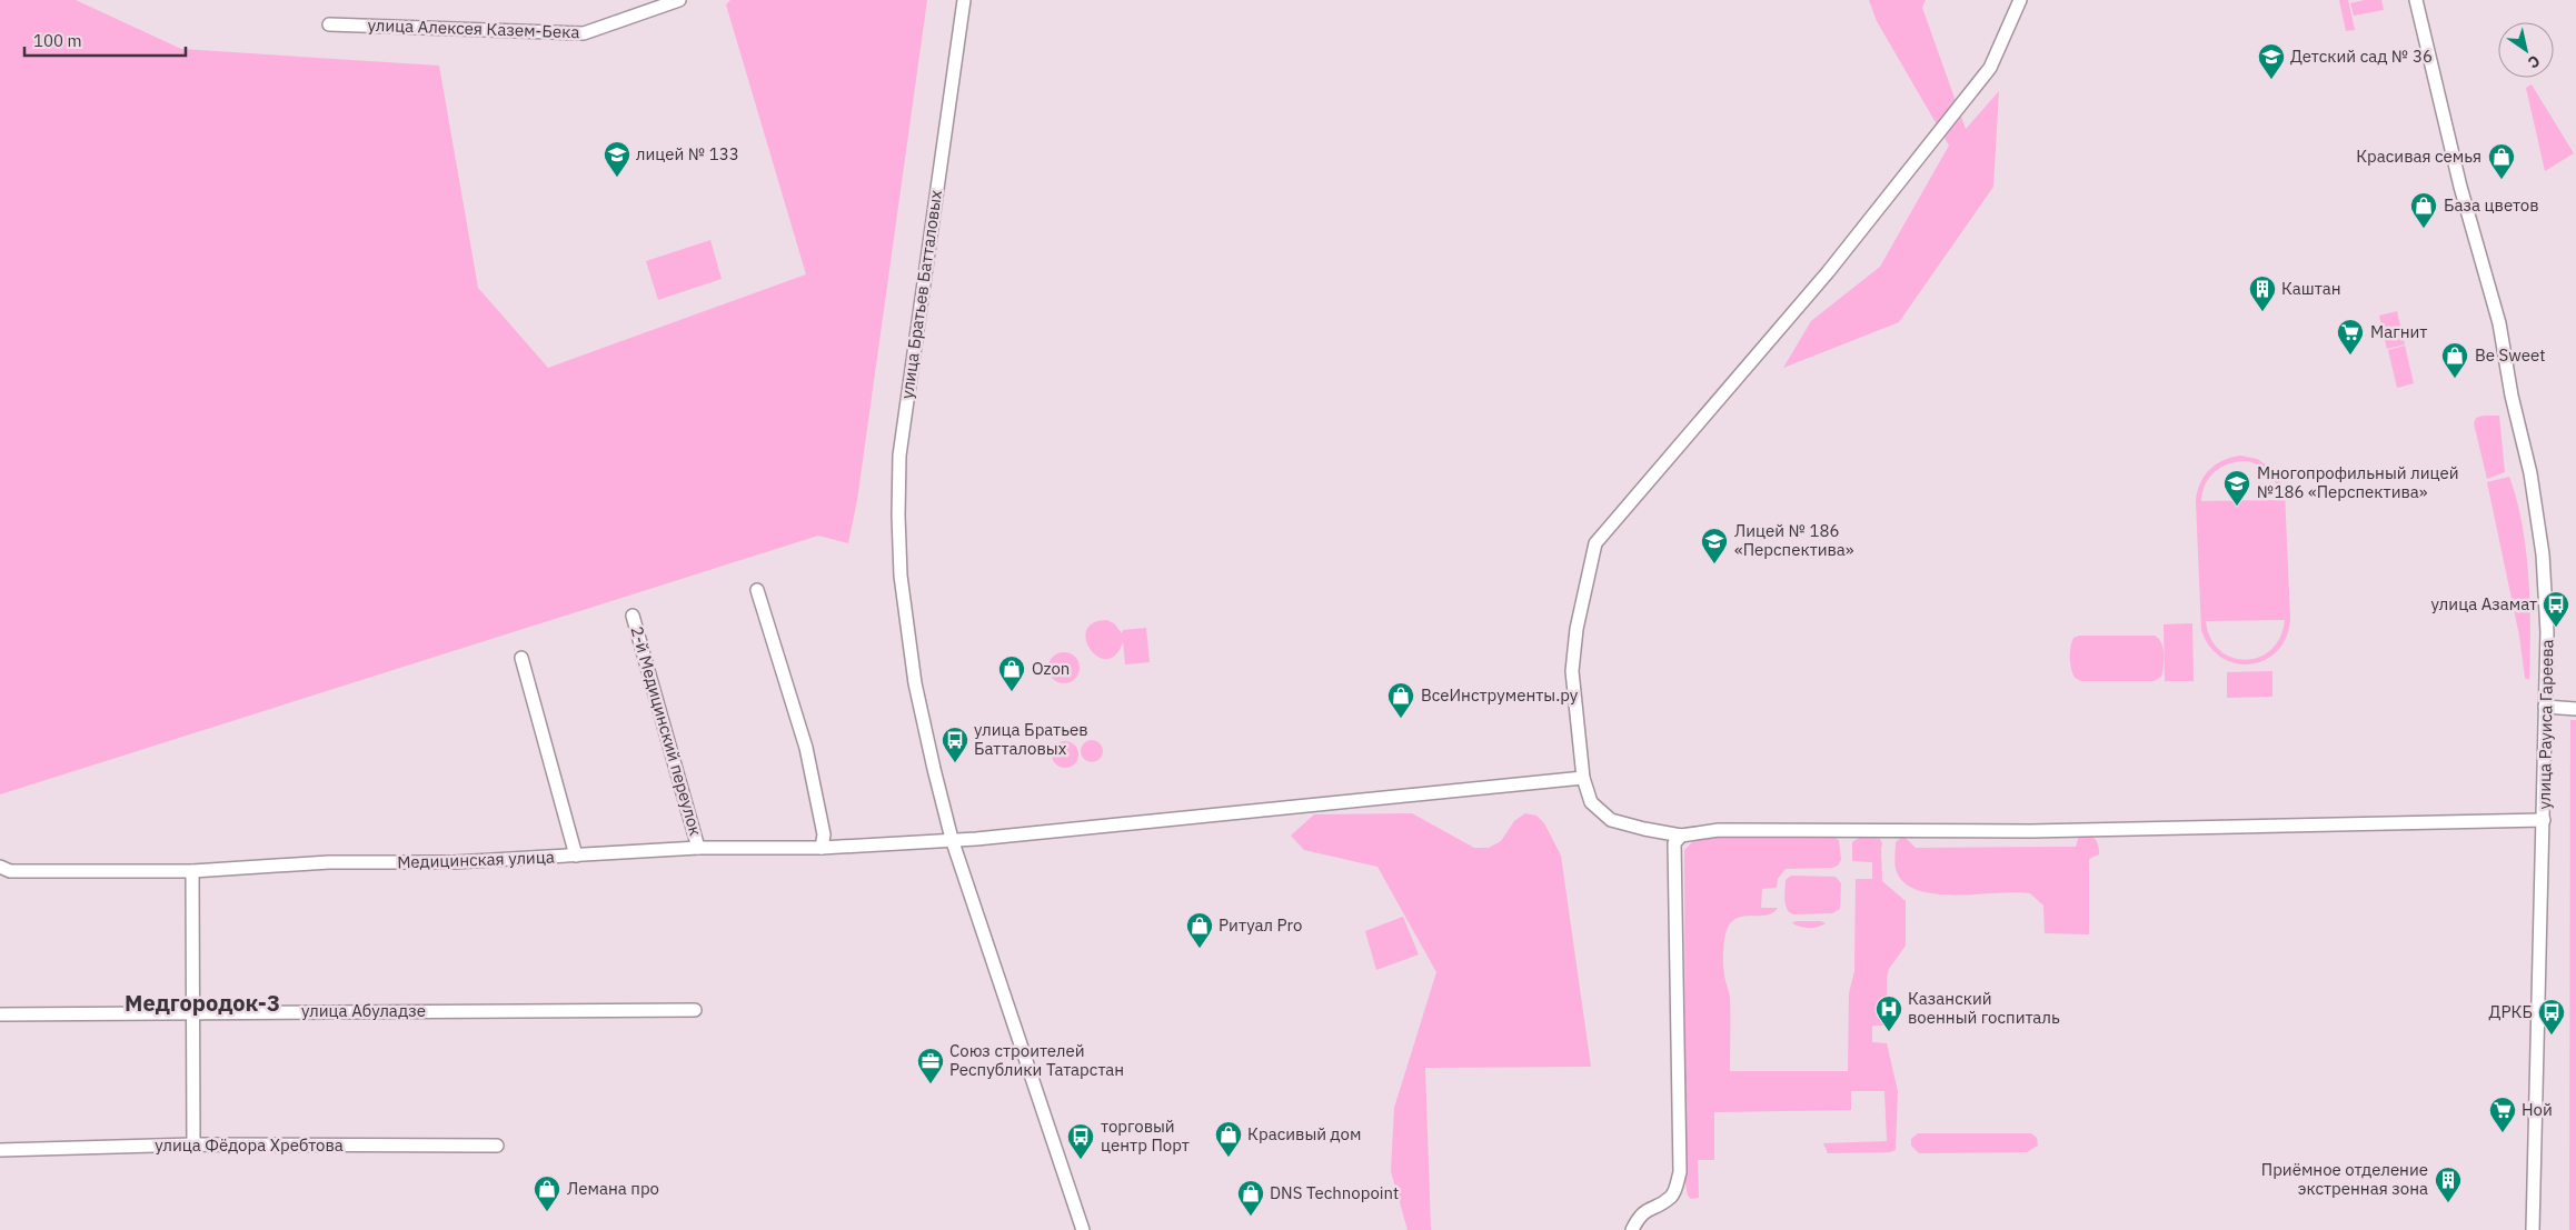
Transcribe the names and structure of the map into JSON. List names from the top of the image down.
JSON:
{
  "streets": {
    "street": [
      "улица Алексея Казем-Бека",
      "улица Братьев Батталовых",
      "улица Рауиса Гареева",
      "2-й Медицинский переулок",
      "Медицинская улица",
      "улица Абуладзе",
      "улица Фёдора Хребтова"
    ]
  },
  "crossings": [
    ["улица Братьев Батталовых", "Медицинская улица"],
    ["2-й Медицинский переулок", "Медицинская улица"]
  ],
  "districts": ["Медгородок-3"],
  "places": {
    "school or university": [
      "Детский сад № 36",
      "лицей № 133",
      "Многопрофильный лицей №186 «Перспектива»",
      "Лицей № 186 «Перспектива»"
    ],
    "shop": [
      "Красивая семья",
      "База цветов",
      "Be Sweet",
      "Ozon",
      "ВсеИнструменты.ру",
      "Ритуал Pro",
      "Красивый дом",
      "Лемана про",
      "DNS Technopoint"
    ],
    "building": ["Каштан", "Приёмное отделение экстренная зона"],
    "supermarket": ["Магнит", "Ной"],
    "bus stop": [
      "улица Азамат",
      "улица Братьев Батталовых",
      "ДРКБ",
      "торговый центр Порт"
    ],
    "hospital": ["Казанский военный госпиталь"],
    "office": ["Союз строителей Республики Татарстан"]
  },
  "scale_bar": "100 m",
  "north": "bottom right"
}
